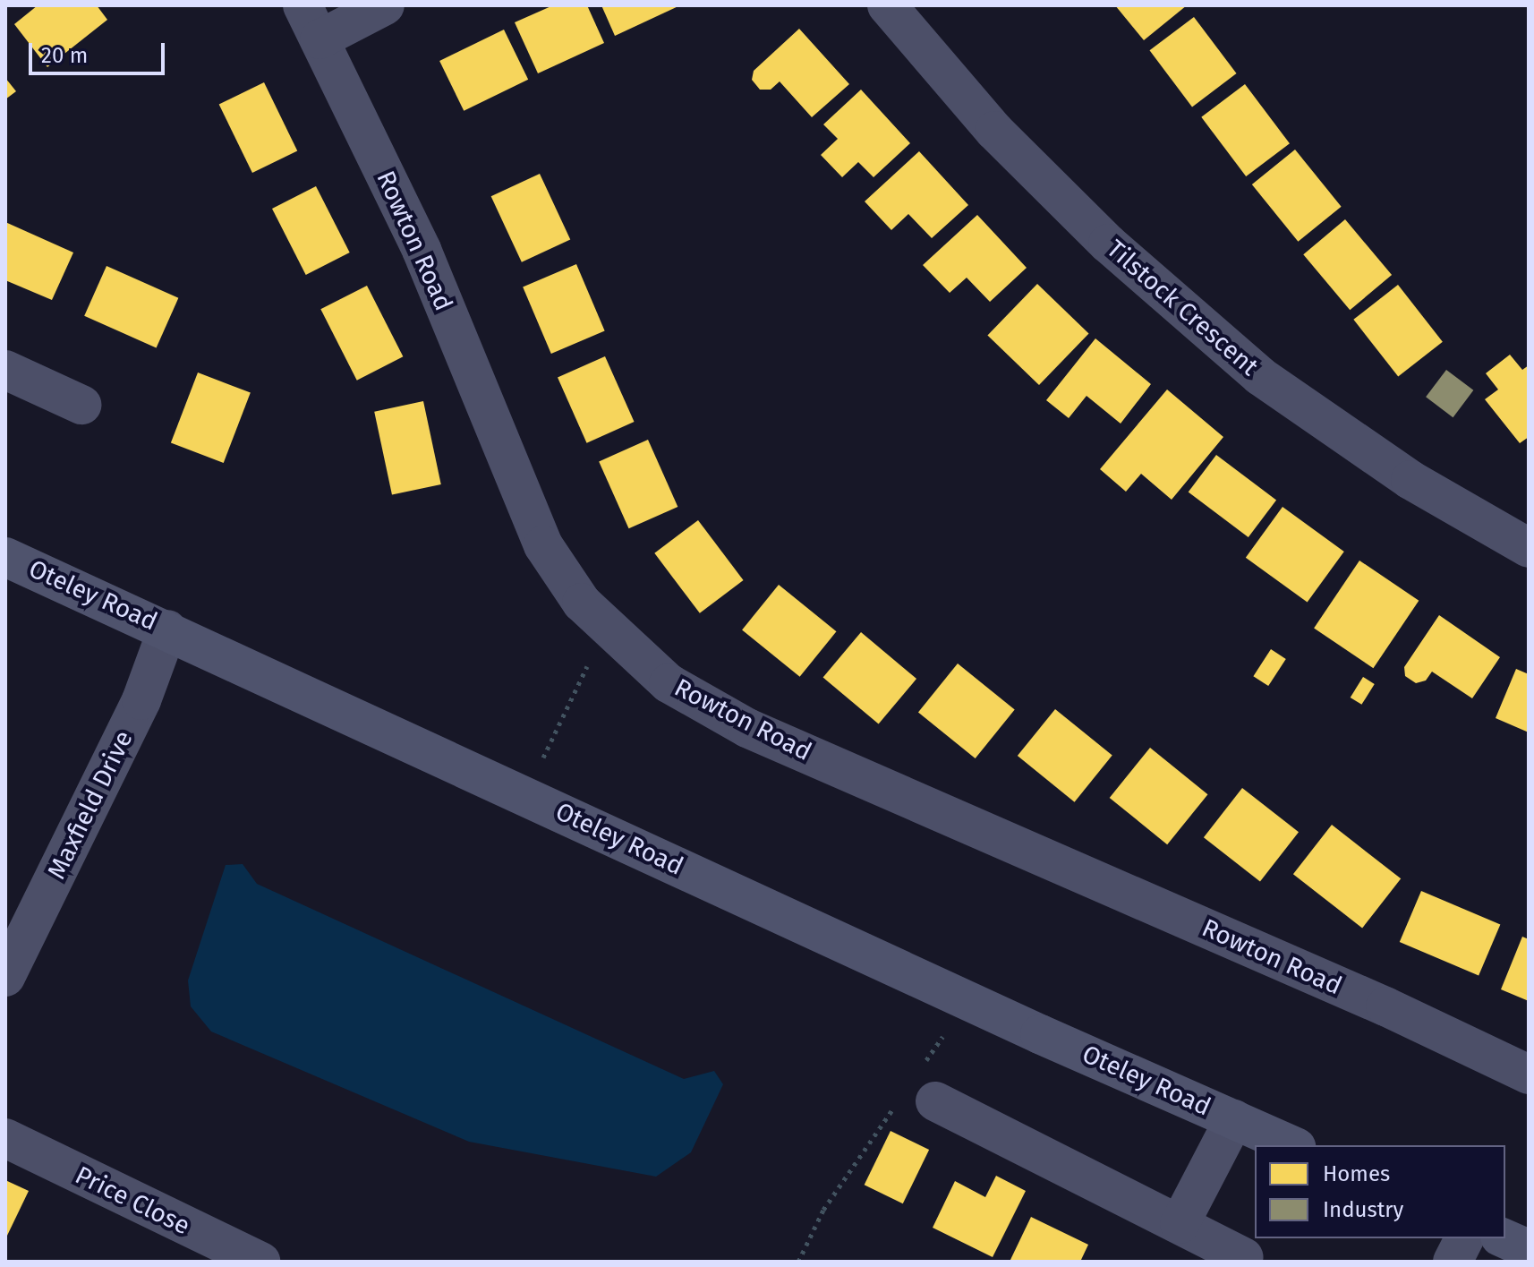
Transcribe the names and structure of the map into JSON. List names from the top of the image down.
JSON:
{
  "streets": {
    "main road": ["Oteley Road"],
    "street": [
      "Rowton Road",
      "Tilstock Crescent",
      "Maxfield Drive",
      "Price Close"
    ]
  },
  "crossings": [
    ["Oteley Road", "Maxfield Drive"]
  ],
  "legend": ["Homes", "Industry"],
  "scale_bar": "20 m"
}
